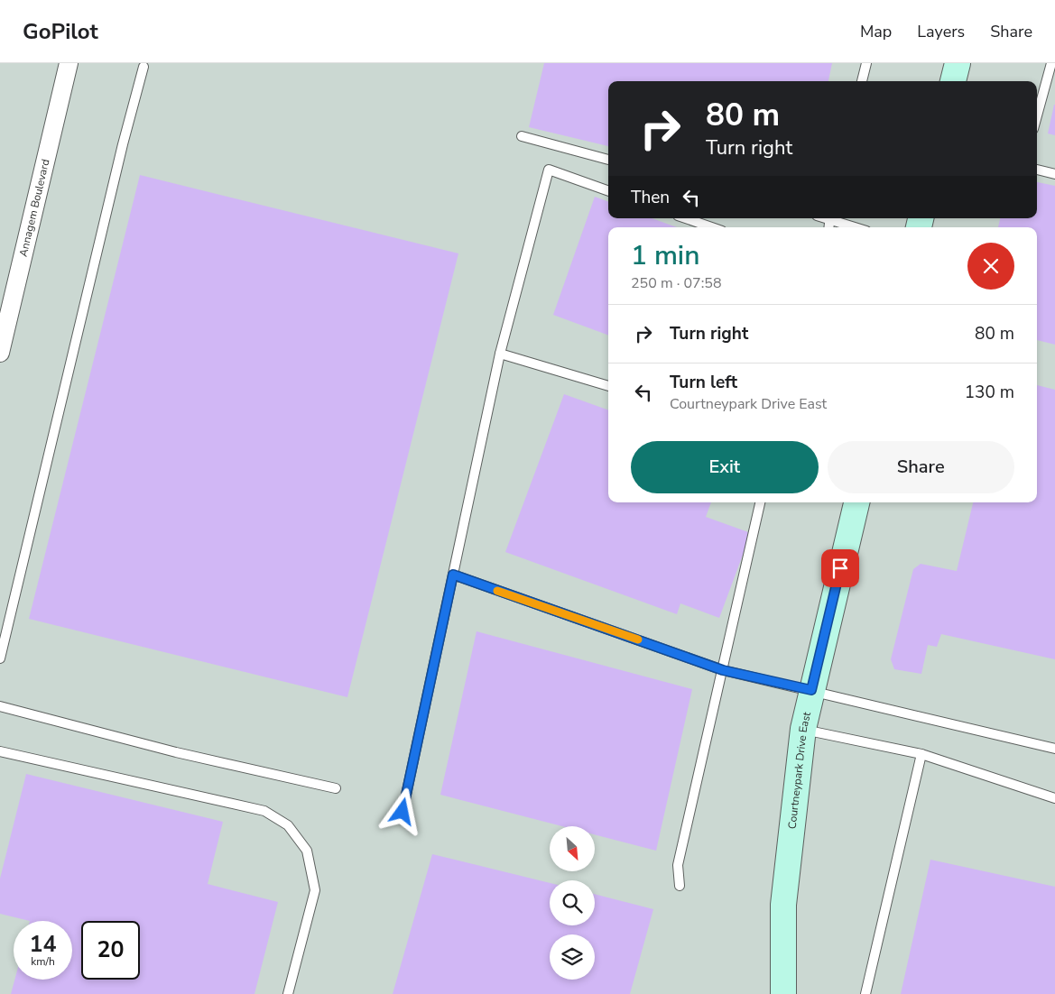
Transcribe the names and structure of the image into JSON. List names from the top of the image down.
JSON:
{
  "streets": {
    "main road": ["Courtneypark Drive East"],
    "street": ["Annagem Boulevard"]
  },
  "north": "bottom right",
  "page": {
    "header": "GoPilot",
    "nav": ["Map", "Layers", "Share"],
    "turn": ["80 m", "Turn right"],
    "then": "Then",
    "heading": ["1 min", "250 m · 07:58"],
    "list": [
      {
        "name": "Turn right",
        "value": "80 m"
      },
      {
        "name": "Turn left",
        "note": "Courtneypark Drive East",
        "value": "130 m"
      }
    ],
    "buttons": ["Exit", "Share"],
    "speed": "14 km/h",
    "limit": "20"
  }
}
